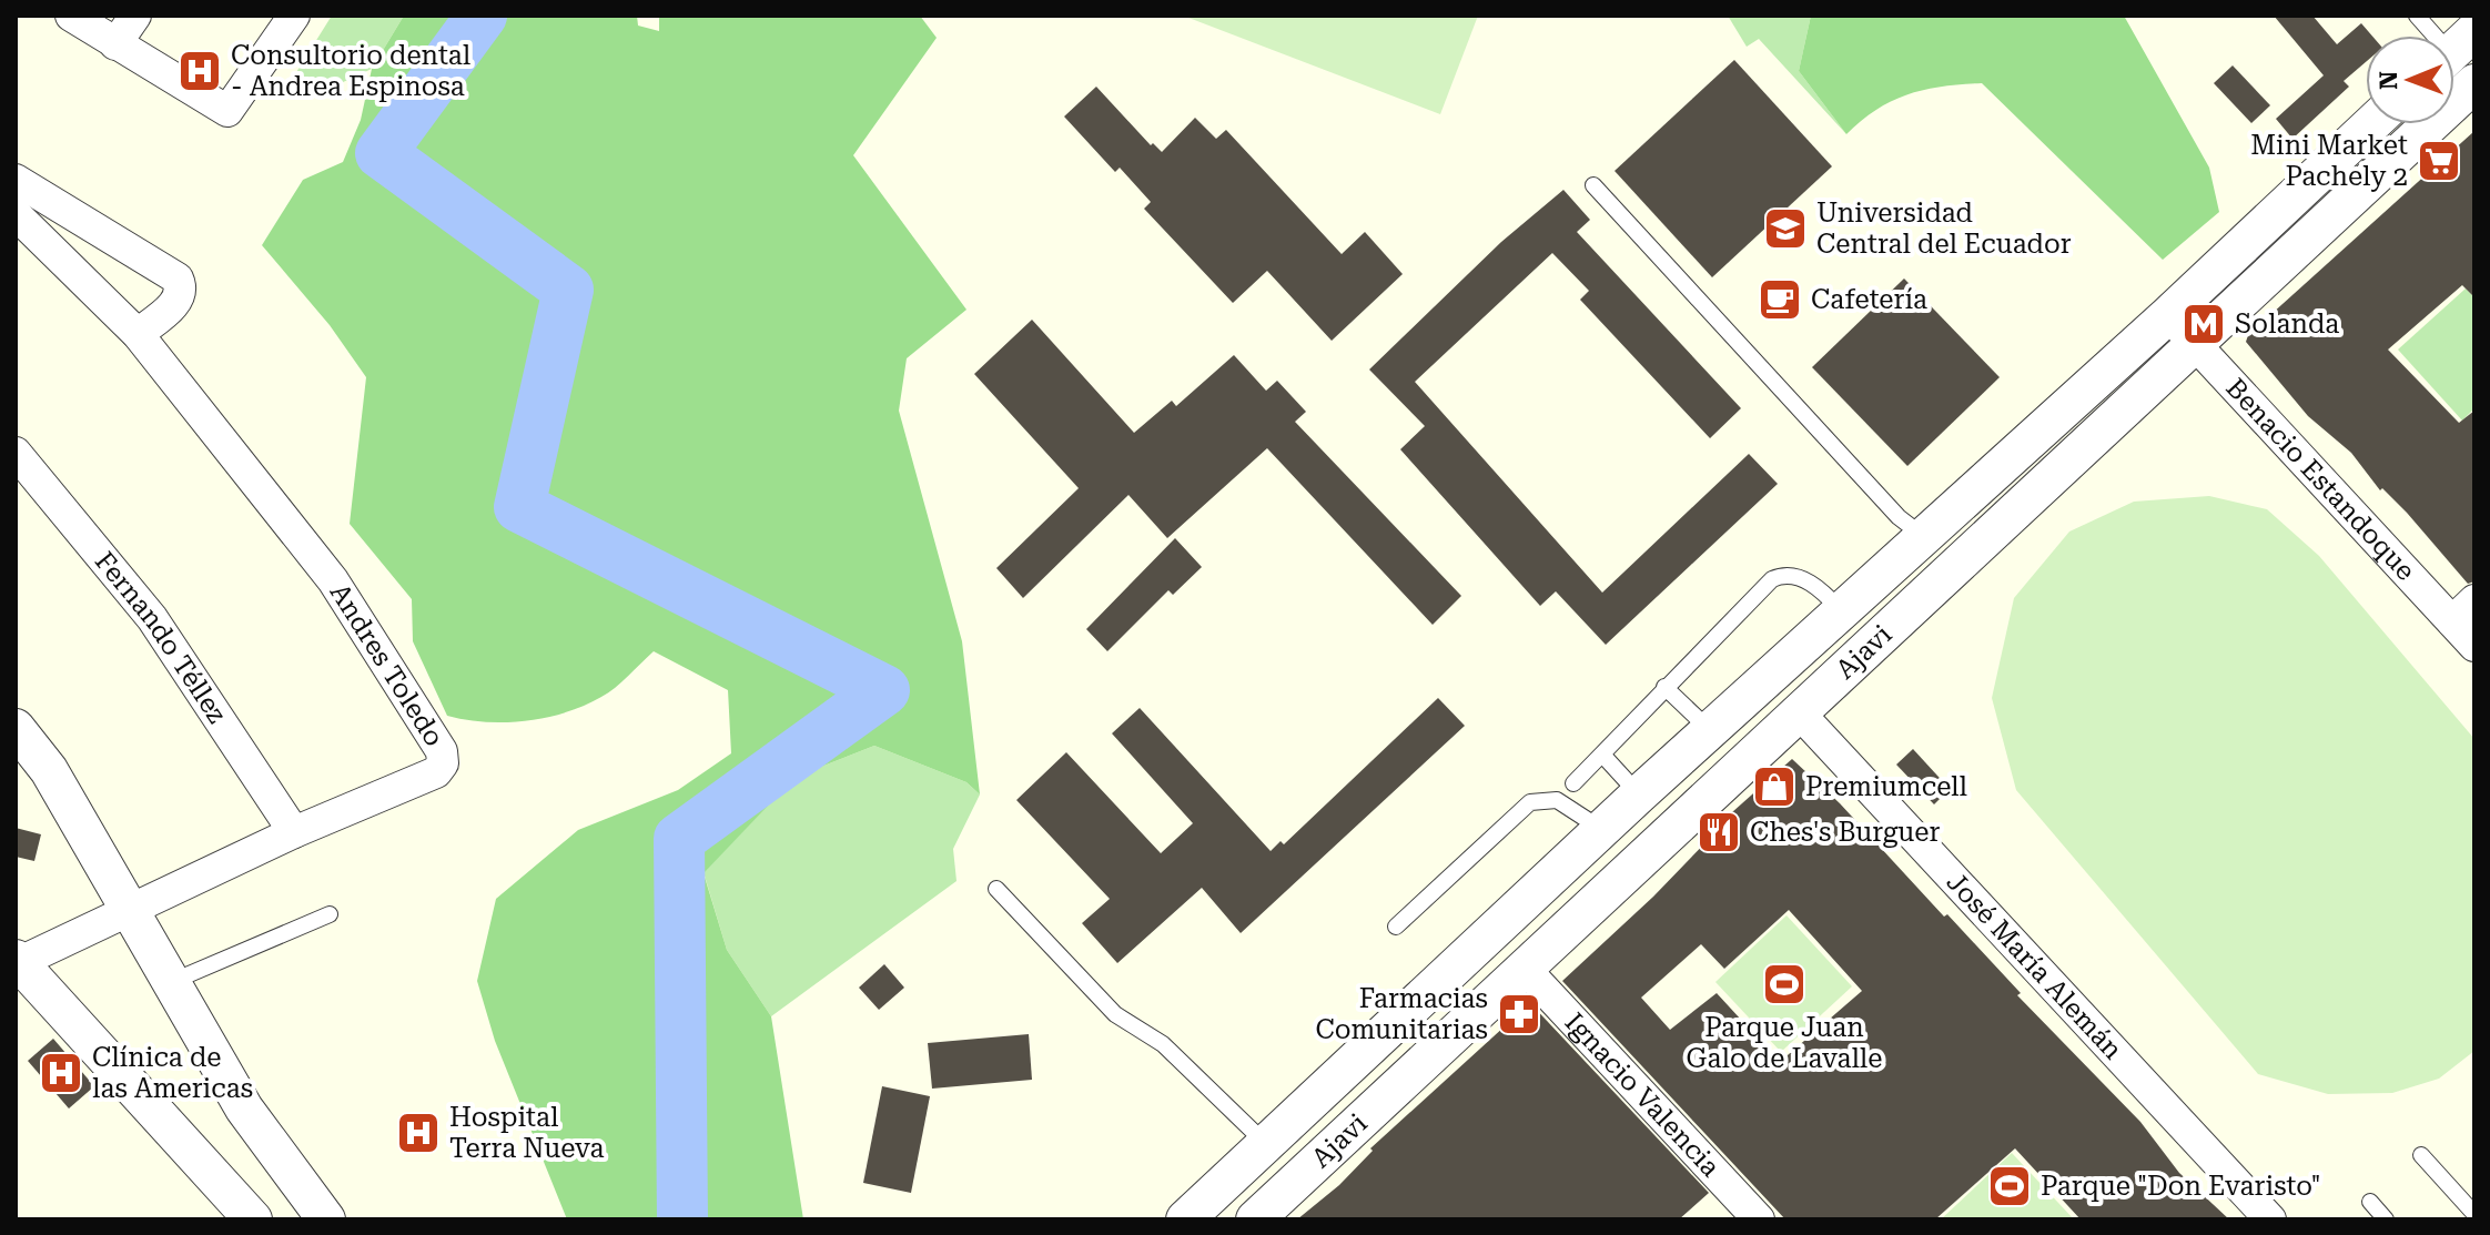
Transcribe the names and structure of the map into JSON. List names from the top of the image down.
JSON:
{
  "streets": {
    "street": [
      "Benacio Estandoque",
      "Fernando Téllez",
      "Ajavi",
      "Andres Toledo",
      "José María Alemán",
      "Ignacio Valencia"
    ]
  },
  "crossings": [
    ["Benacio Estandoque", "Ajavi"],
    ["Fernando Téllez", "Andres Toledo"],
    ["Ajavi", "José María Alemán"],
    ["Ajavi", "Ignacio Valencia"]
  ],
  "places": {
    "hospital": ["Consultorio dental - Andrea Espinosa", "Clínica de las Americas", "Hospital Terra Nueva"],
    "supermarket": ["Mini Market Pachely 2"],
    "school or university": ["Universidad Central del Ecuador"],
    "cafe": ["Cafetería"],
    "metro station": ["Solanda"],
    "shop": ["Premiumcell"],
    "restaurant": ["Ches's Burguer"],
    "sports": ["Parque Juan Galo de Lavalle", "Parque \"Don Evaristo\""],
    "pharmacy": ["Farmacias Comunitarias"]
  },
  "north": "left"
}
